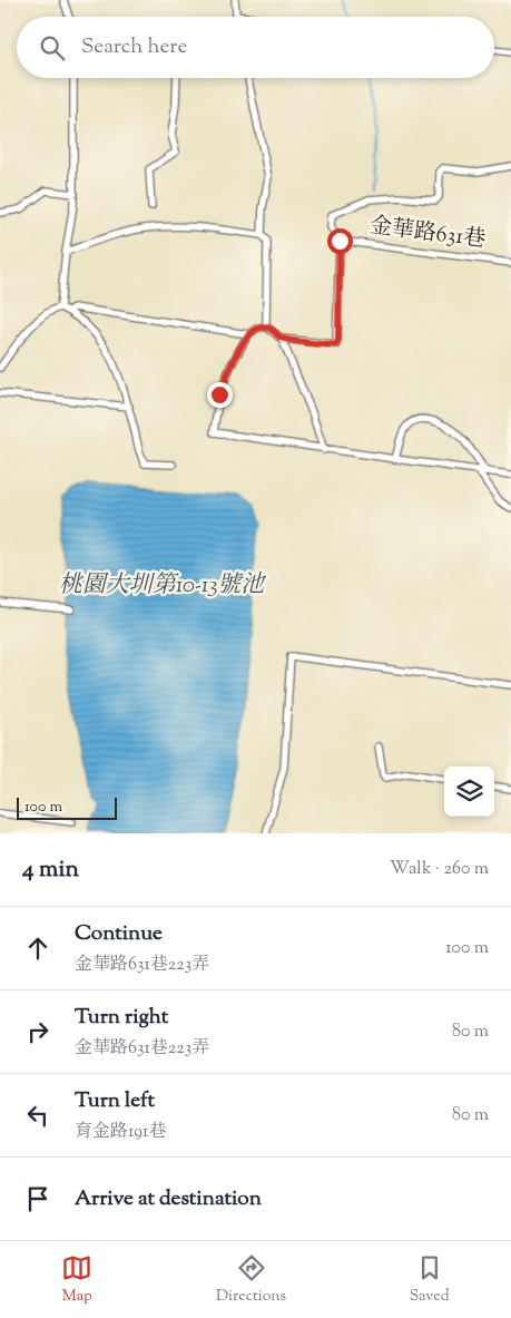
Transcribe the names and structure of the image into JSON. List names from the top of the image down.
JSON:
{
  "streets": {
    "street": ["金華路631巷"]
  },
  "water": ["桃園大圳第10-13號池"],
  "scale_bar": "100 m",
  "page": {
    "search": "Search here",
    "scale": "100 m",
    "heading": ["4 min", "Walk · 260 m"],
    "list": [
      ["Continue", "金華路631巷223弄", "100 m"],
      ["Turn right", "金華路631巷223弄", "80 m"],
      ["Turn left", "育金路191巷", "80 m"],
      "Arrive at destination"
    ],
    "nav": ["Map", "Directions", "Saved"]
  }
}
